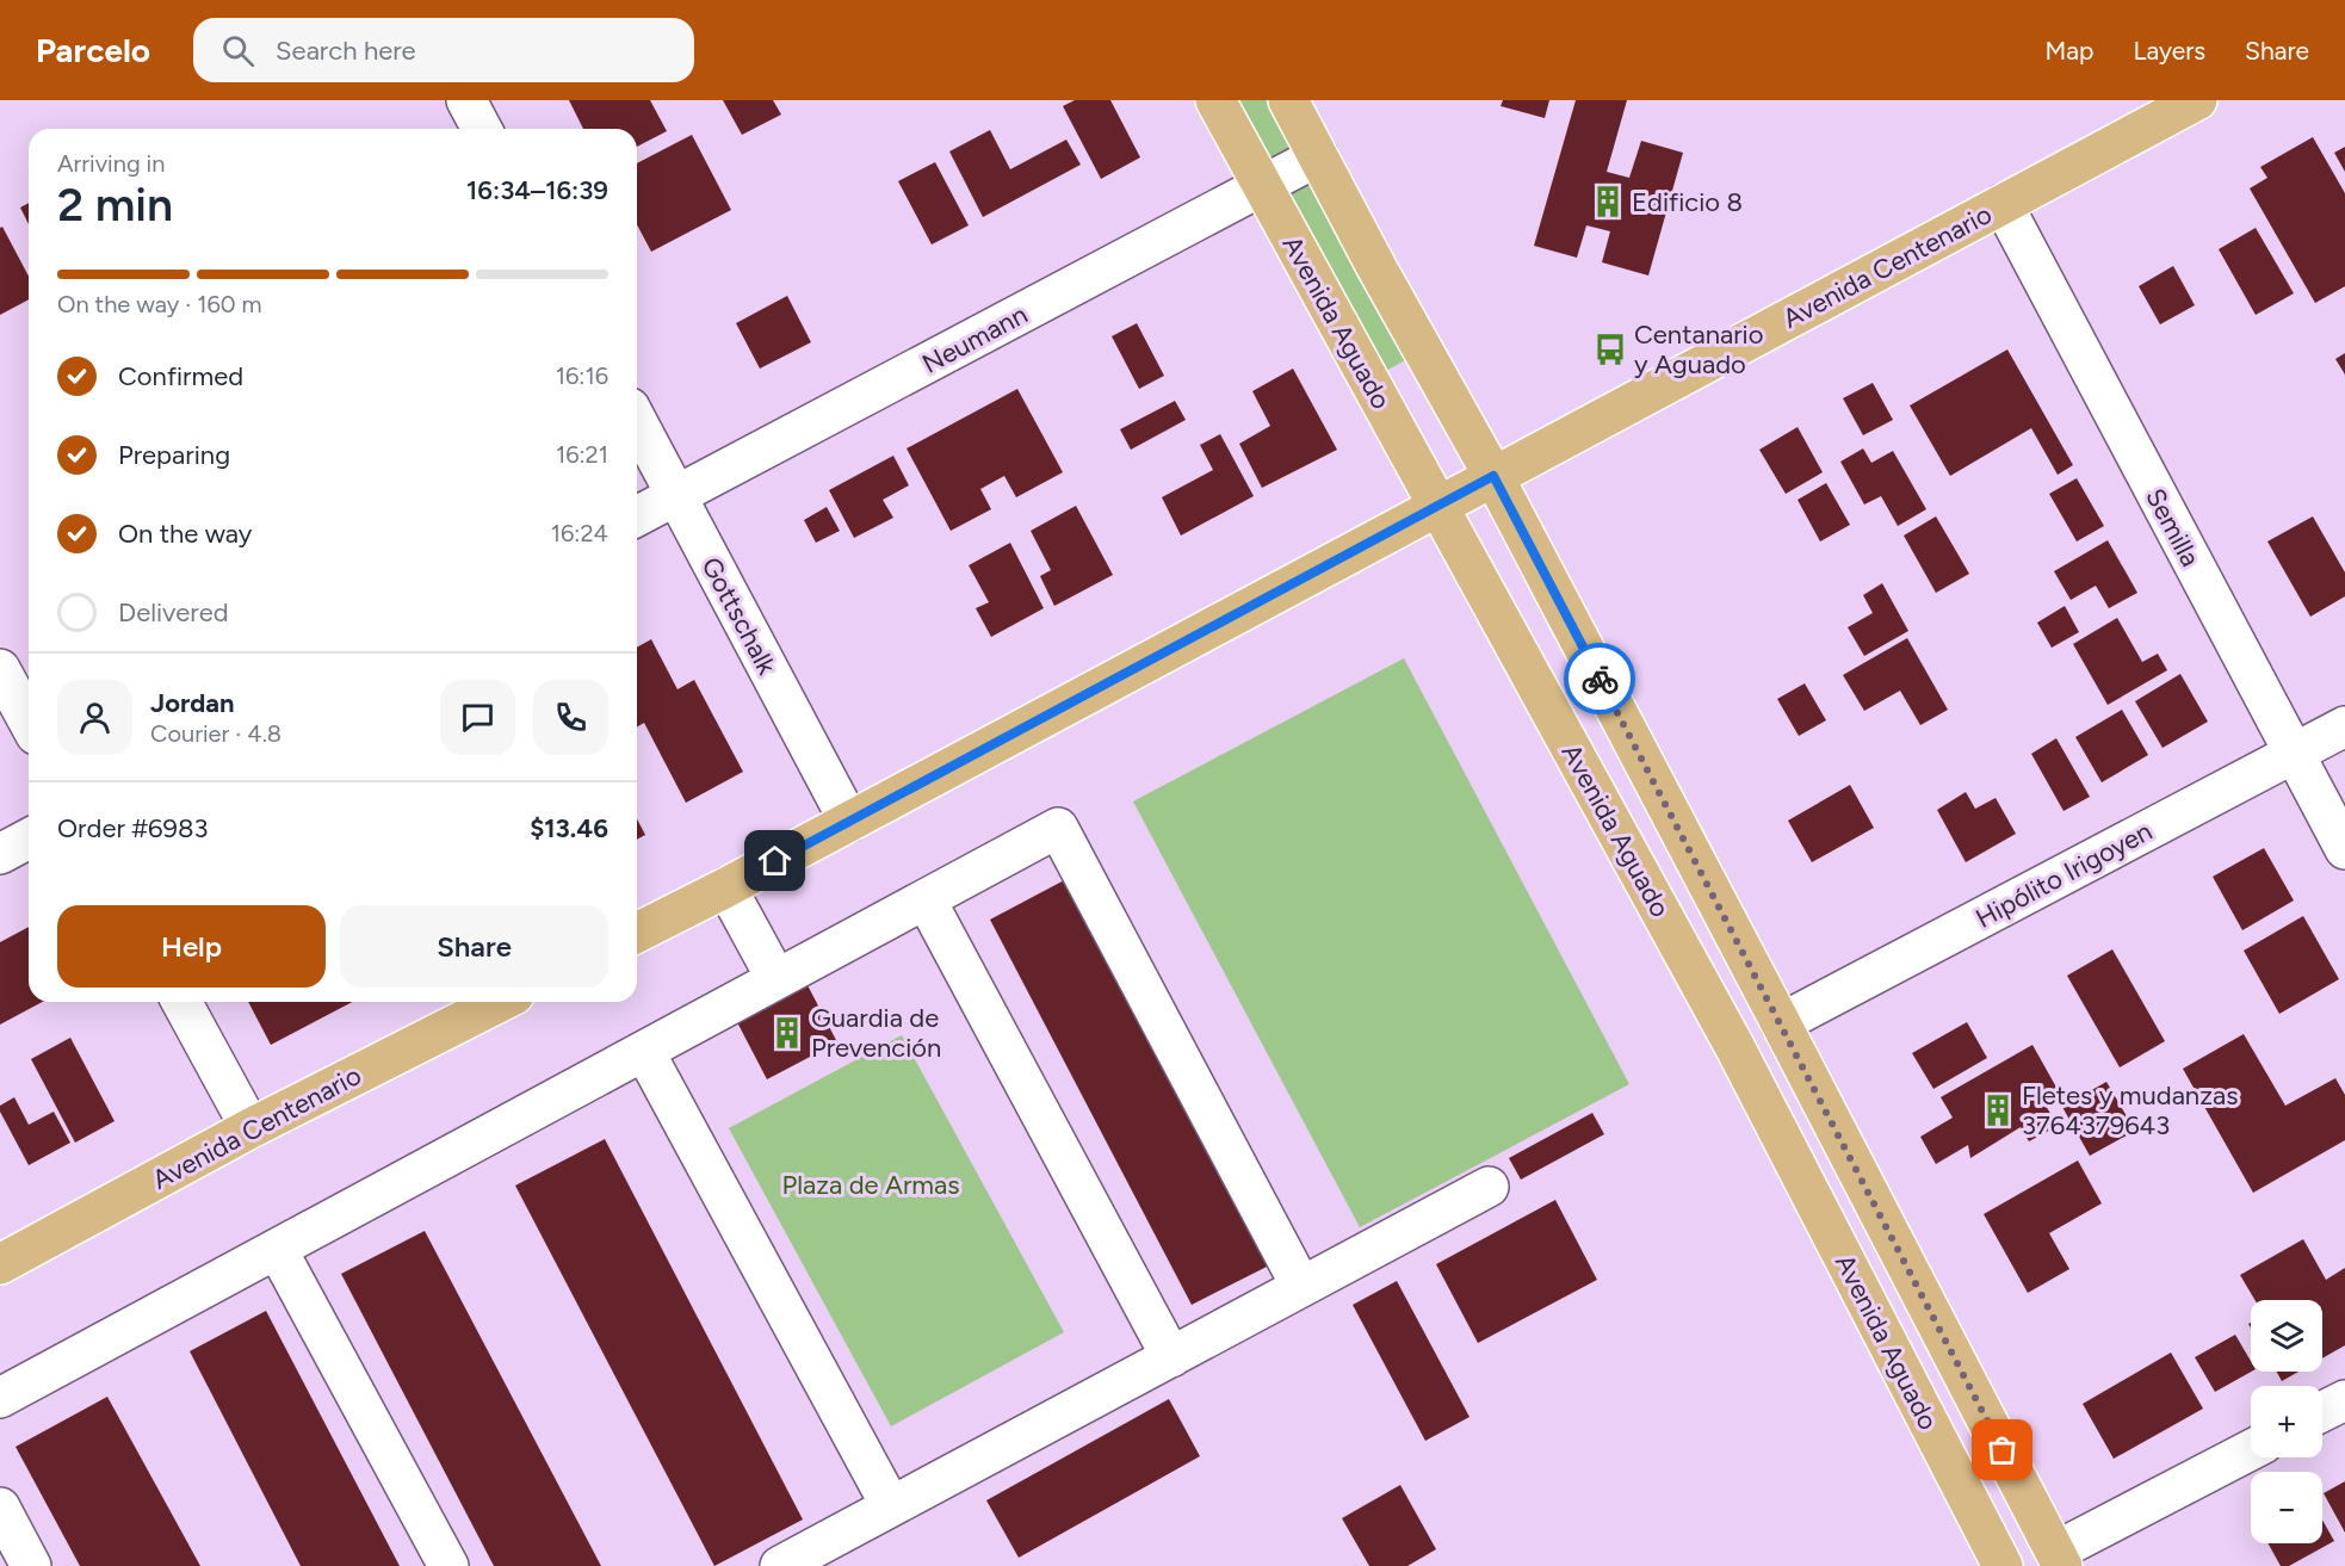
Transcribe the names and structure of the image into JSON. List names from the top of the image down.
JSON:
{
  "streets": {
    "main road": ["Avenida Centenario", "Avenida Aguado"],
    "street": [
      "Neumann",
      "Semilla",
      "Gottschalk",
      "Hipólito Irigoyen"
    ]
  },
  "crossings": [
    ["Avenida Centenario", "Avenida Aguado"],
    ["Avenida Centenario", "Semilla"],
    ["Avenida Centenario", "Gottschalk"],
    ["Avenida Aguado", "Neumann"],
    ["Avenida Aguado", "Hipólito Irigoyen"],
    ["Neumann", "Gottschalk"],
    ["Semilla", "Hipólito Irigoyen"]
  ],
  "parks": ["Plaza de Armas"],
  "places": {
    "building": ["Edificio 8", "Guardia de Prevención", "Fletes y mudanzas 3764379643"],
    "bus stop": ["Centanario y Aguado"]
  },
  "page": {
    "header": "Parcelo",
    "search": "Search here",
    "nav": ["Map", "Layers", "Share"],
    "heading": ["2 min", "Arriving in", "16:34–16:39"],
    "panel": [
      "Jordan",
      "Courier · 4.8",
      "Order #6983",
      "$13.46"
    ],
    "bar": "On the way · 160 m",
    "list": [
      ["Confirmed", "16:16"],
      ["Preparing", "16:21"],
      ["On the way", "16:24"],
      "Delivered"
    ],
    "buttons": ["Help", "Share"],
    "map_buttons": ["+", "−"]
  }
}
